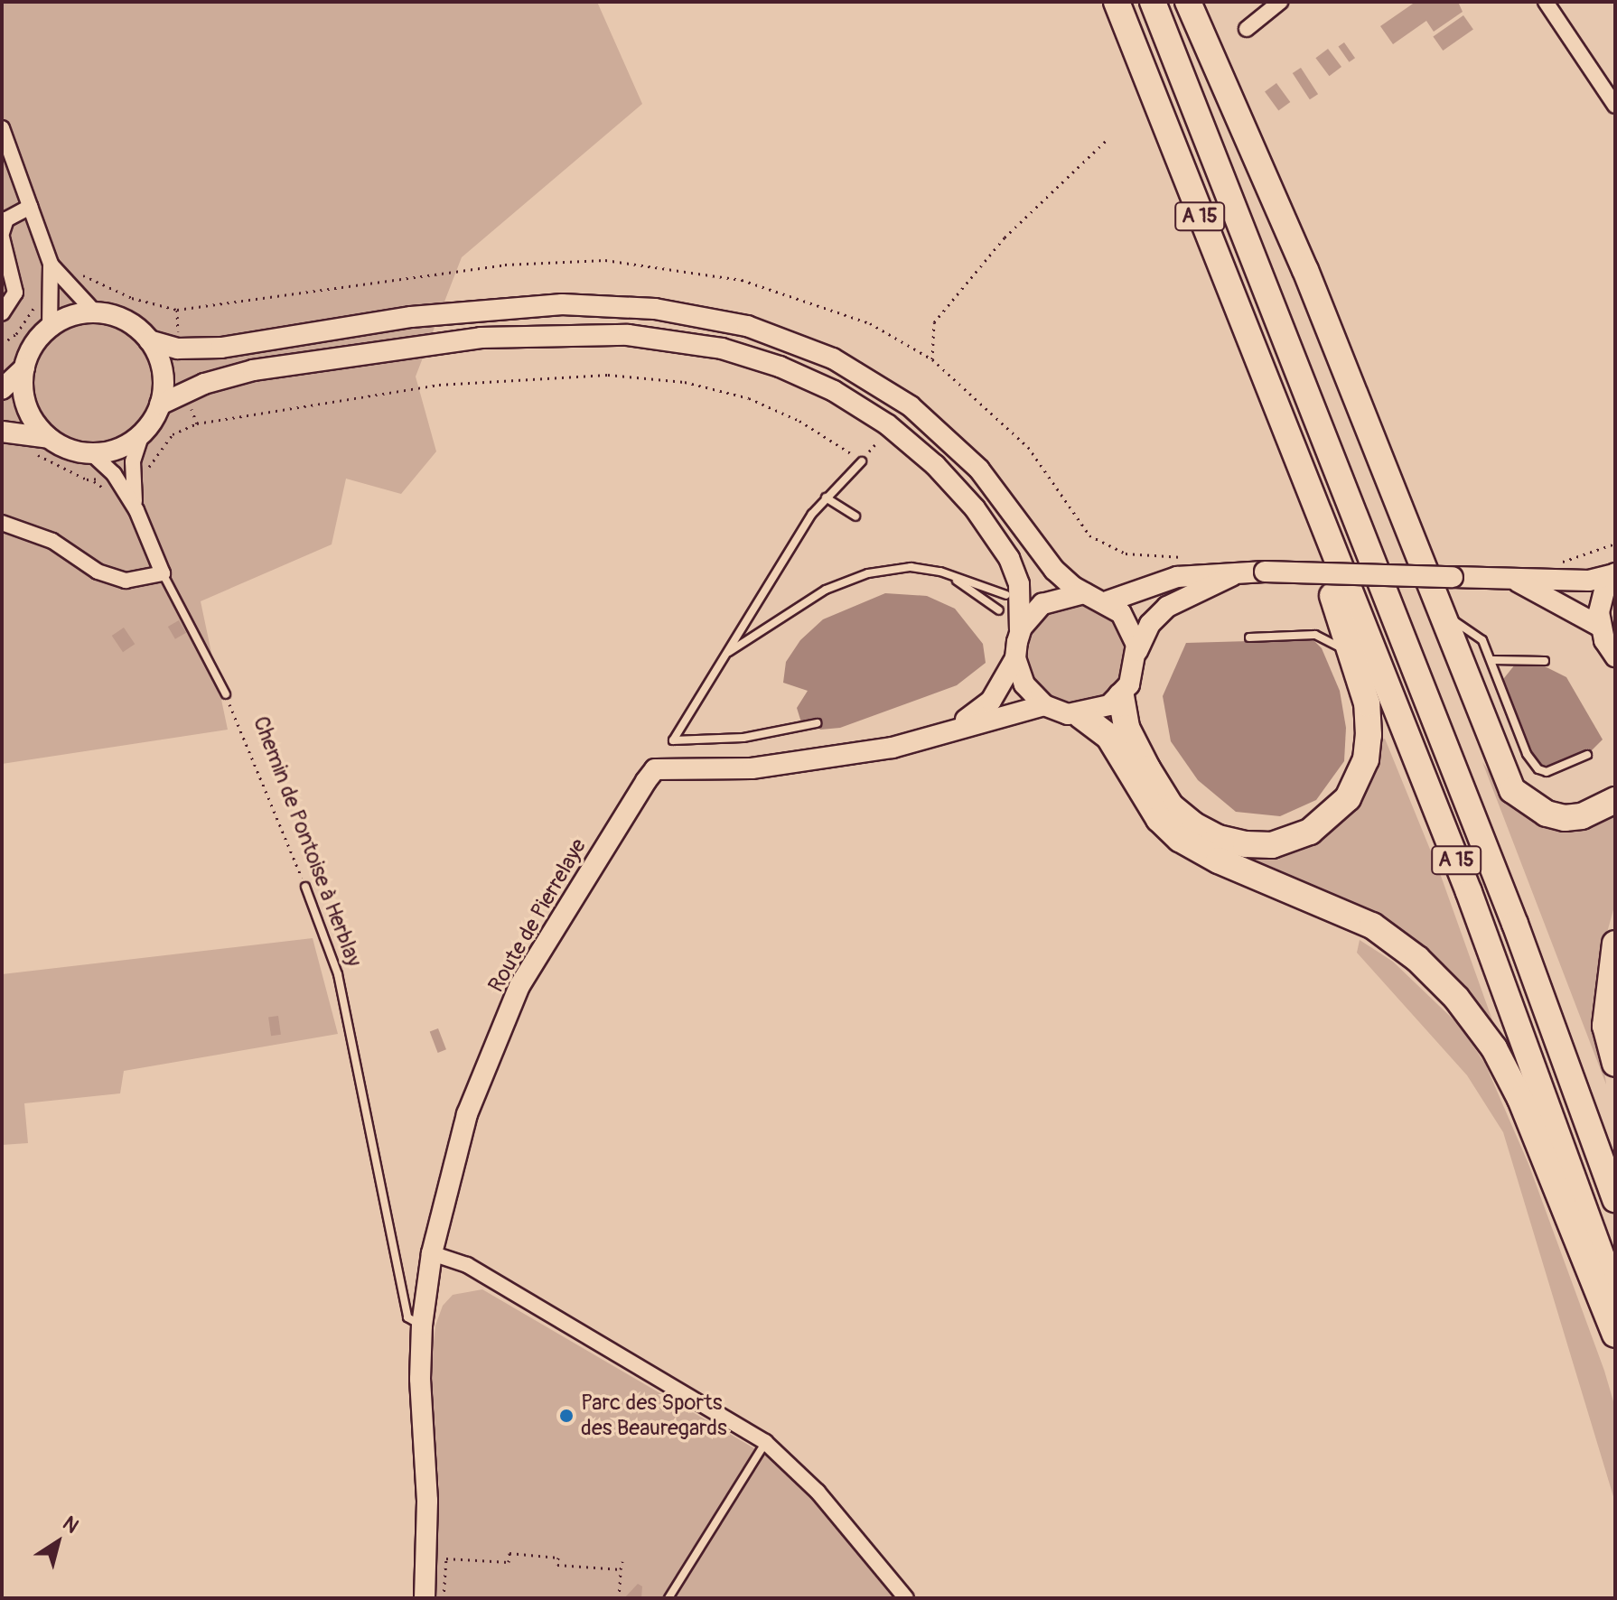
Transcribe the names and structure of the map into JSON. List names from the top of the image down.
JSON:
{
  "streets": {
    "highway": ["A 15"],
    "main road": ["Route de Pierrelaye"],
    "lane": ["Chemin de Pontoise à Herblay"]
  },
  "crossings": [
    ["Chemin de Pontoise à Herblay", "Route de Pierrelaye"]
  ],
  "places": ["Parc des Sports des Beauregards"],
  "north": "top right"
}
